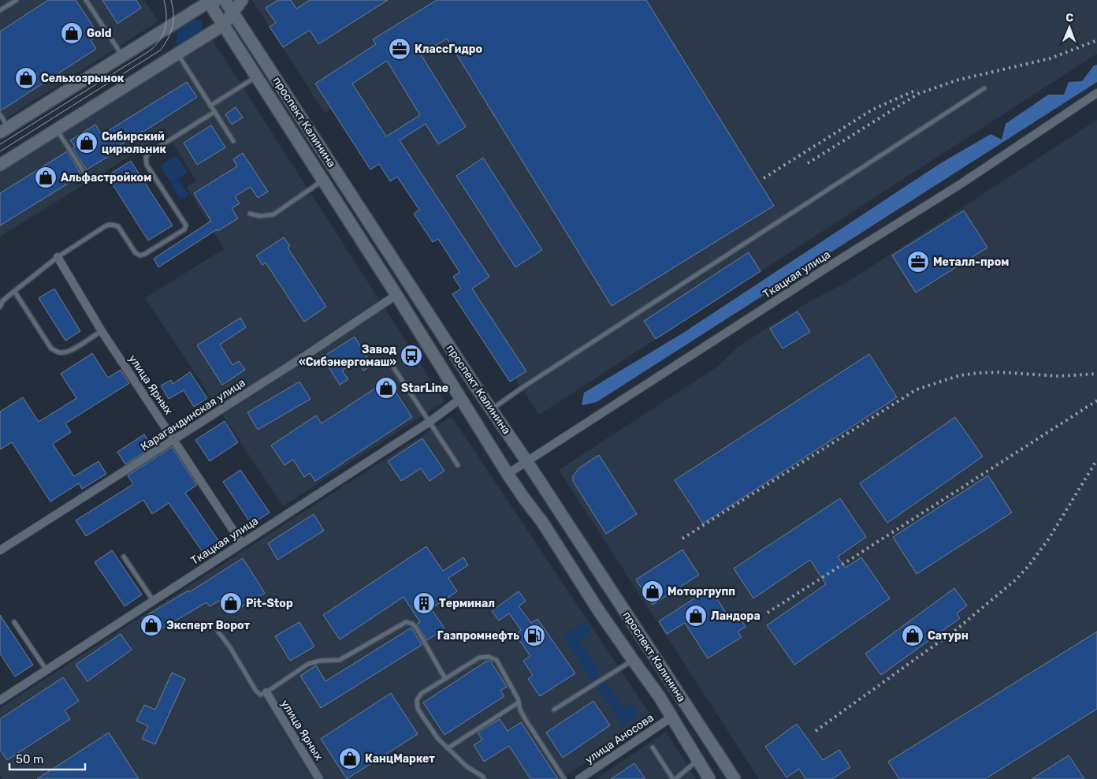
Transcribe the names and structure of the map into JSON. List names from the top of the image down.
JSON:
{
  "streets": {
    "main road": ["проспект Калинина"],
    "street": [
      "Ткацкая улица",
      "улица Ярных",
      "Карагандинская улица",
      "улица Аносова"
    ]
  },
  "crossings": [
    ["проспект Калинина", "Ткацкая улица"],
    ["проспект Калинина", "Карагандинская улица"],
    ["проспект Калинина", "улица Аносова"],
    ["Ткацкая улица", "улица Ярных"],
    ["улица Ярных", "Карагандинская улица"]
  ],
  "places": {
    "shop": [
      "Gold",
      "Сельхозрынок",
      "Сибирский цирюльник",
      "Альфастройком",
      "StarLine",
      "Моторгрупп",
      "Pit-Stop",
      "Ландора",
      "Эксперт Ворот",
      "Сатурн",
      "КанцМаркет"
    ],
    "office": ["КлассГидро", "Металл-пром"],
    "bus stop": ["Завод «Сибэнергомаш»"],
    "building": ["Терминал"],
    "fuel station": ["Газпромнефть"]
  },
  "scale_bar": "50 m",
  "north": "top"
}
